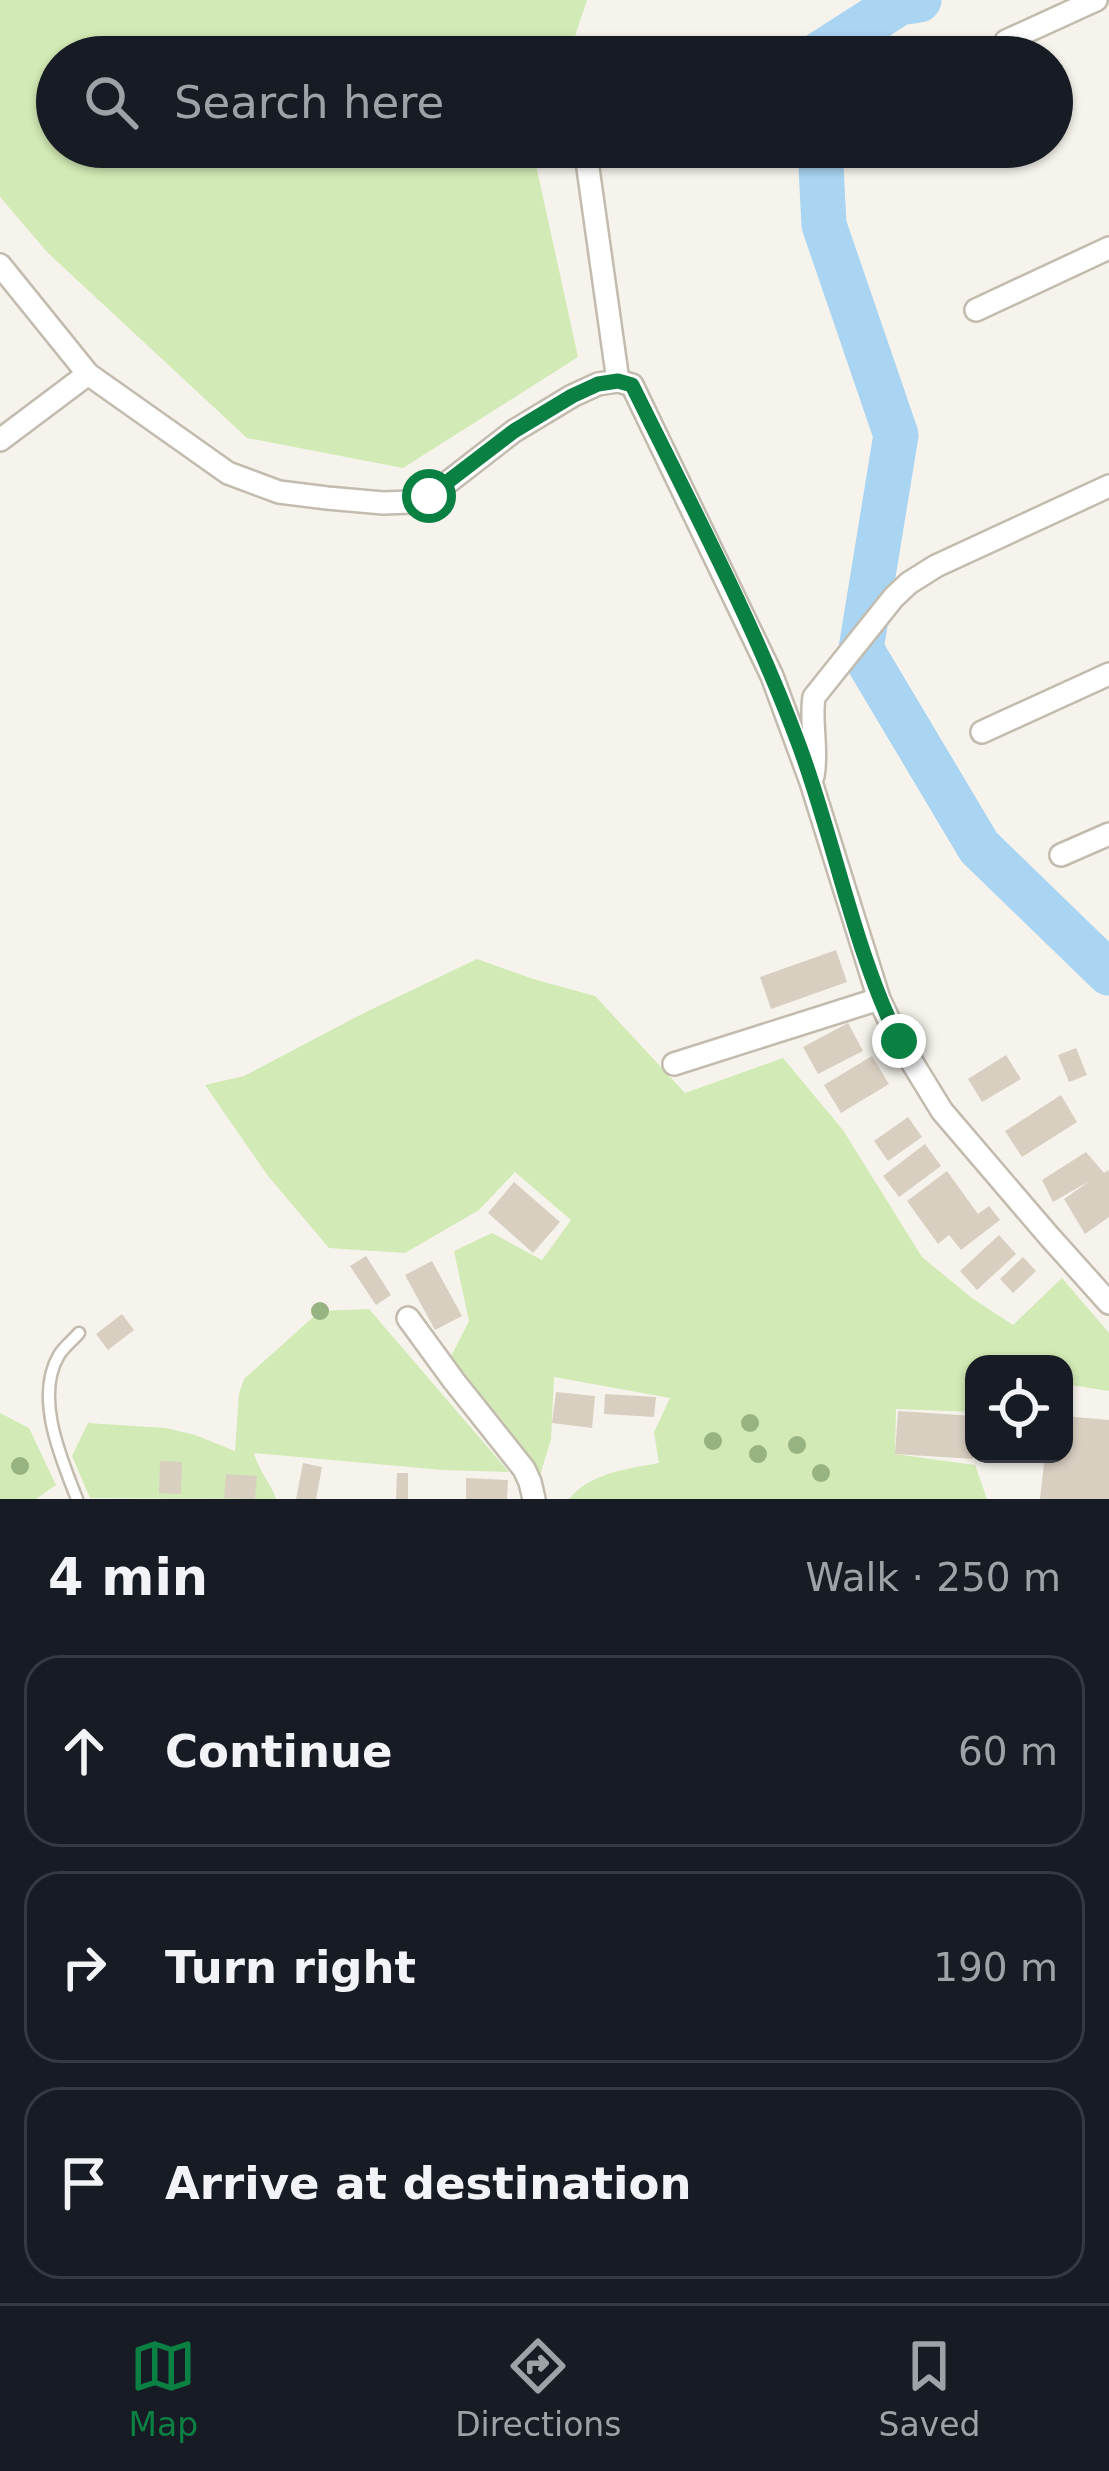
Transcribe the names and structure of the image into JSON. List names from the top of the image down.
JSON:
{
  "page": {
    "search": "Search here",
    "heading": ["4 min", "Walk · 250 m"],
    "list": [
      ["Continue", "60 m"],
      ["Turn right", "190 m"],
      "Arrive at destination"
    ],
    "nav": ["Map", "Directions", "Saved"]
  }
}
